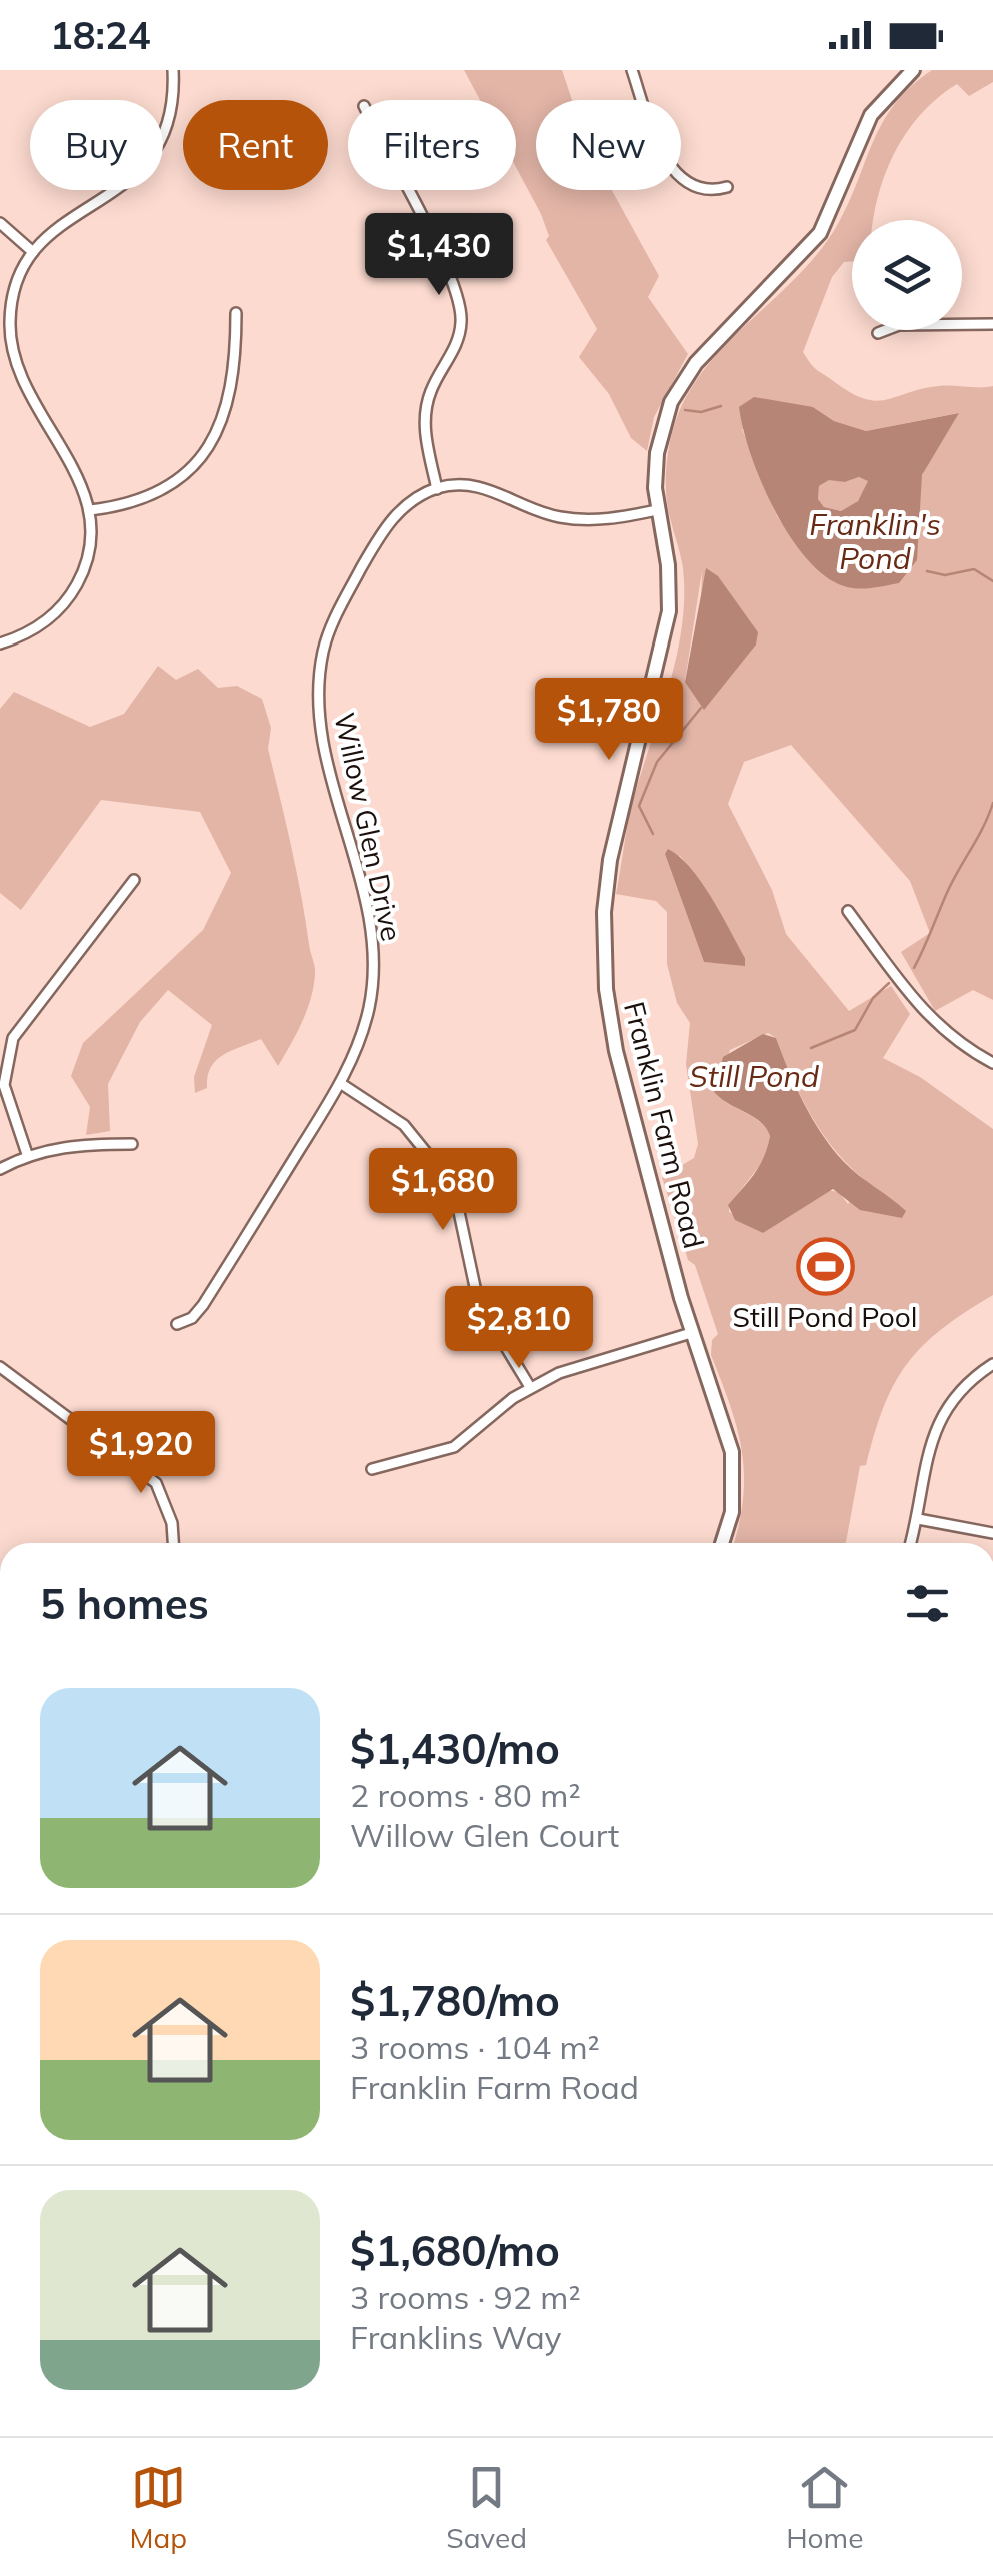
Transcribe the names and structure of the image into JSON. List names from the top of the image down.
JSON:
{
  "streets": {
    "street": ["Willow Glen Drive", "Franklin Farm Road"]
  },
  "water": ["Franklin's Pond", "Still Pond"],
  "places": {
    "sports": ["Still Pond Pool"]
  },
  "page": {
    "status": "18:24",
    "chip": [
      "Buy",
      "Rent",
      "Filters",
      "New"
    ],
    "price": [
      "$1,430",
      "$1,780",
      "$1,680",
      "$2,810",
      "$1,920"
    ],
    "heading": "5 homes",
    "list": [
      {
        "name": "$1,430/mo",
        "note": "2 rooms · 80 m² · Willow Glen Court"
      },
      {
        "name": "$1,780/mo",
        "note": "3 rooms · 104 m² · Franklin Farm Road"
      },
      {
        "name": "$1,680/mo",
        "note": "3 rooms · 92 m² · Franklins Way"
      }
    ],
    "tabs": ["Map", "Saved", "Home"]
  }
}
